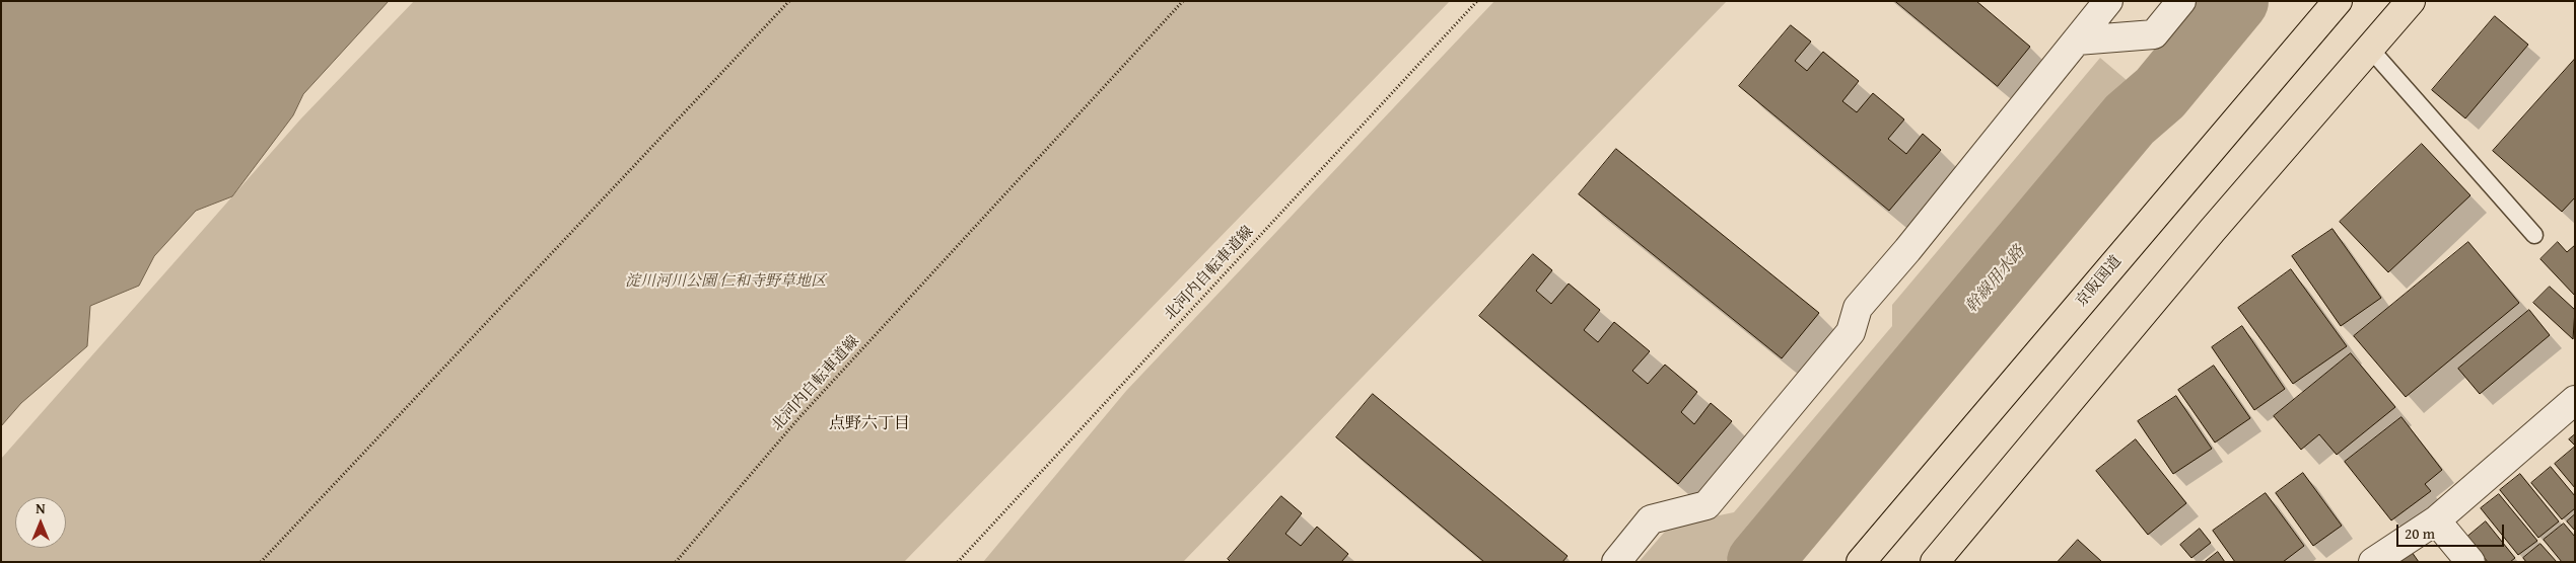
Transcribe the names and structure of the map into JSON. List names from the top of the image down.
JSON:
{
  "streets": {
    "highway": ["京阪国道"],
    "path": ["北河内自転車道線"]
  },
  "districts": ["点野六丁目"],
  "water": ["幹線用水路"],
  "parks": ["淀川河川公園 仁和寺野草地区"],
  "scale_bar": "20 m",
  "north": "top"
}
